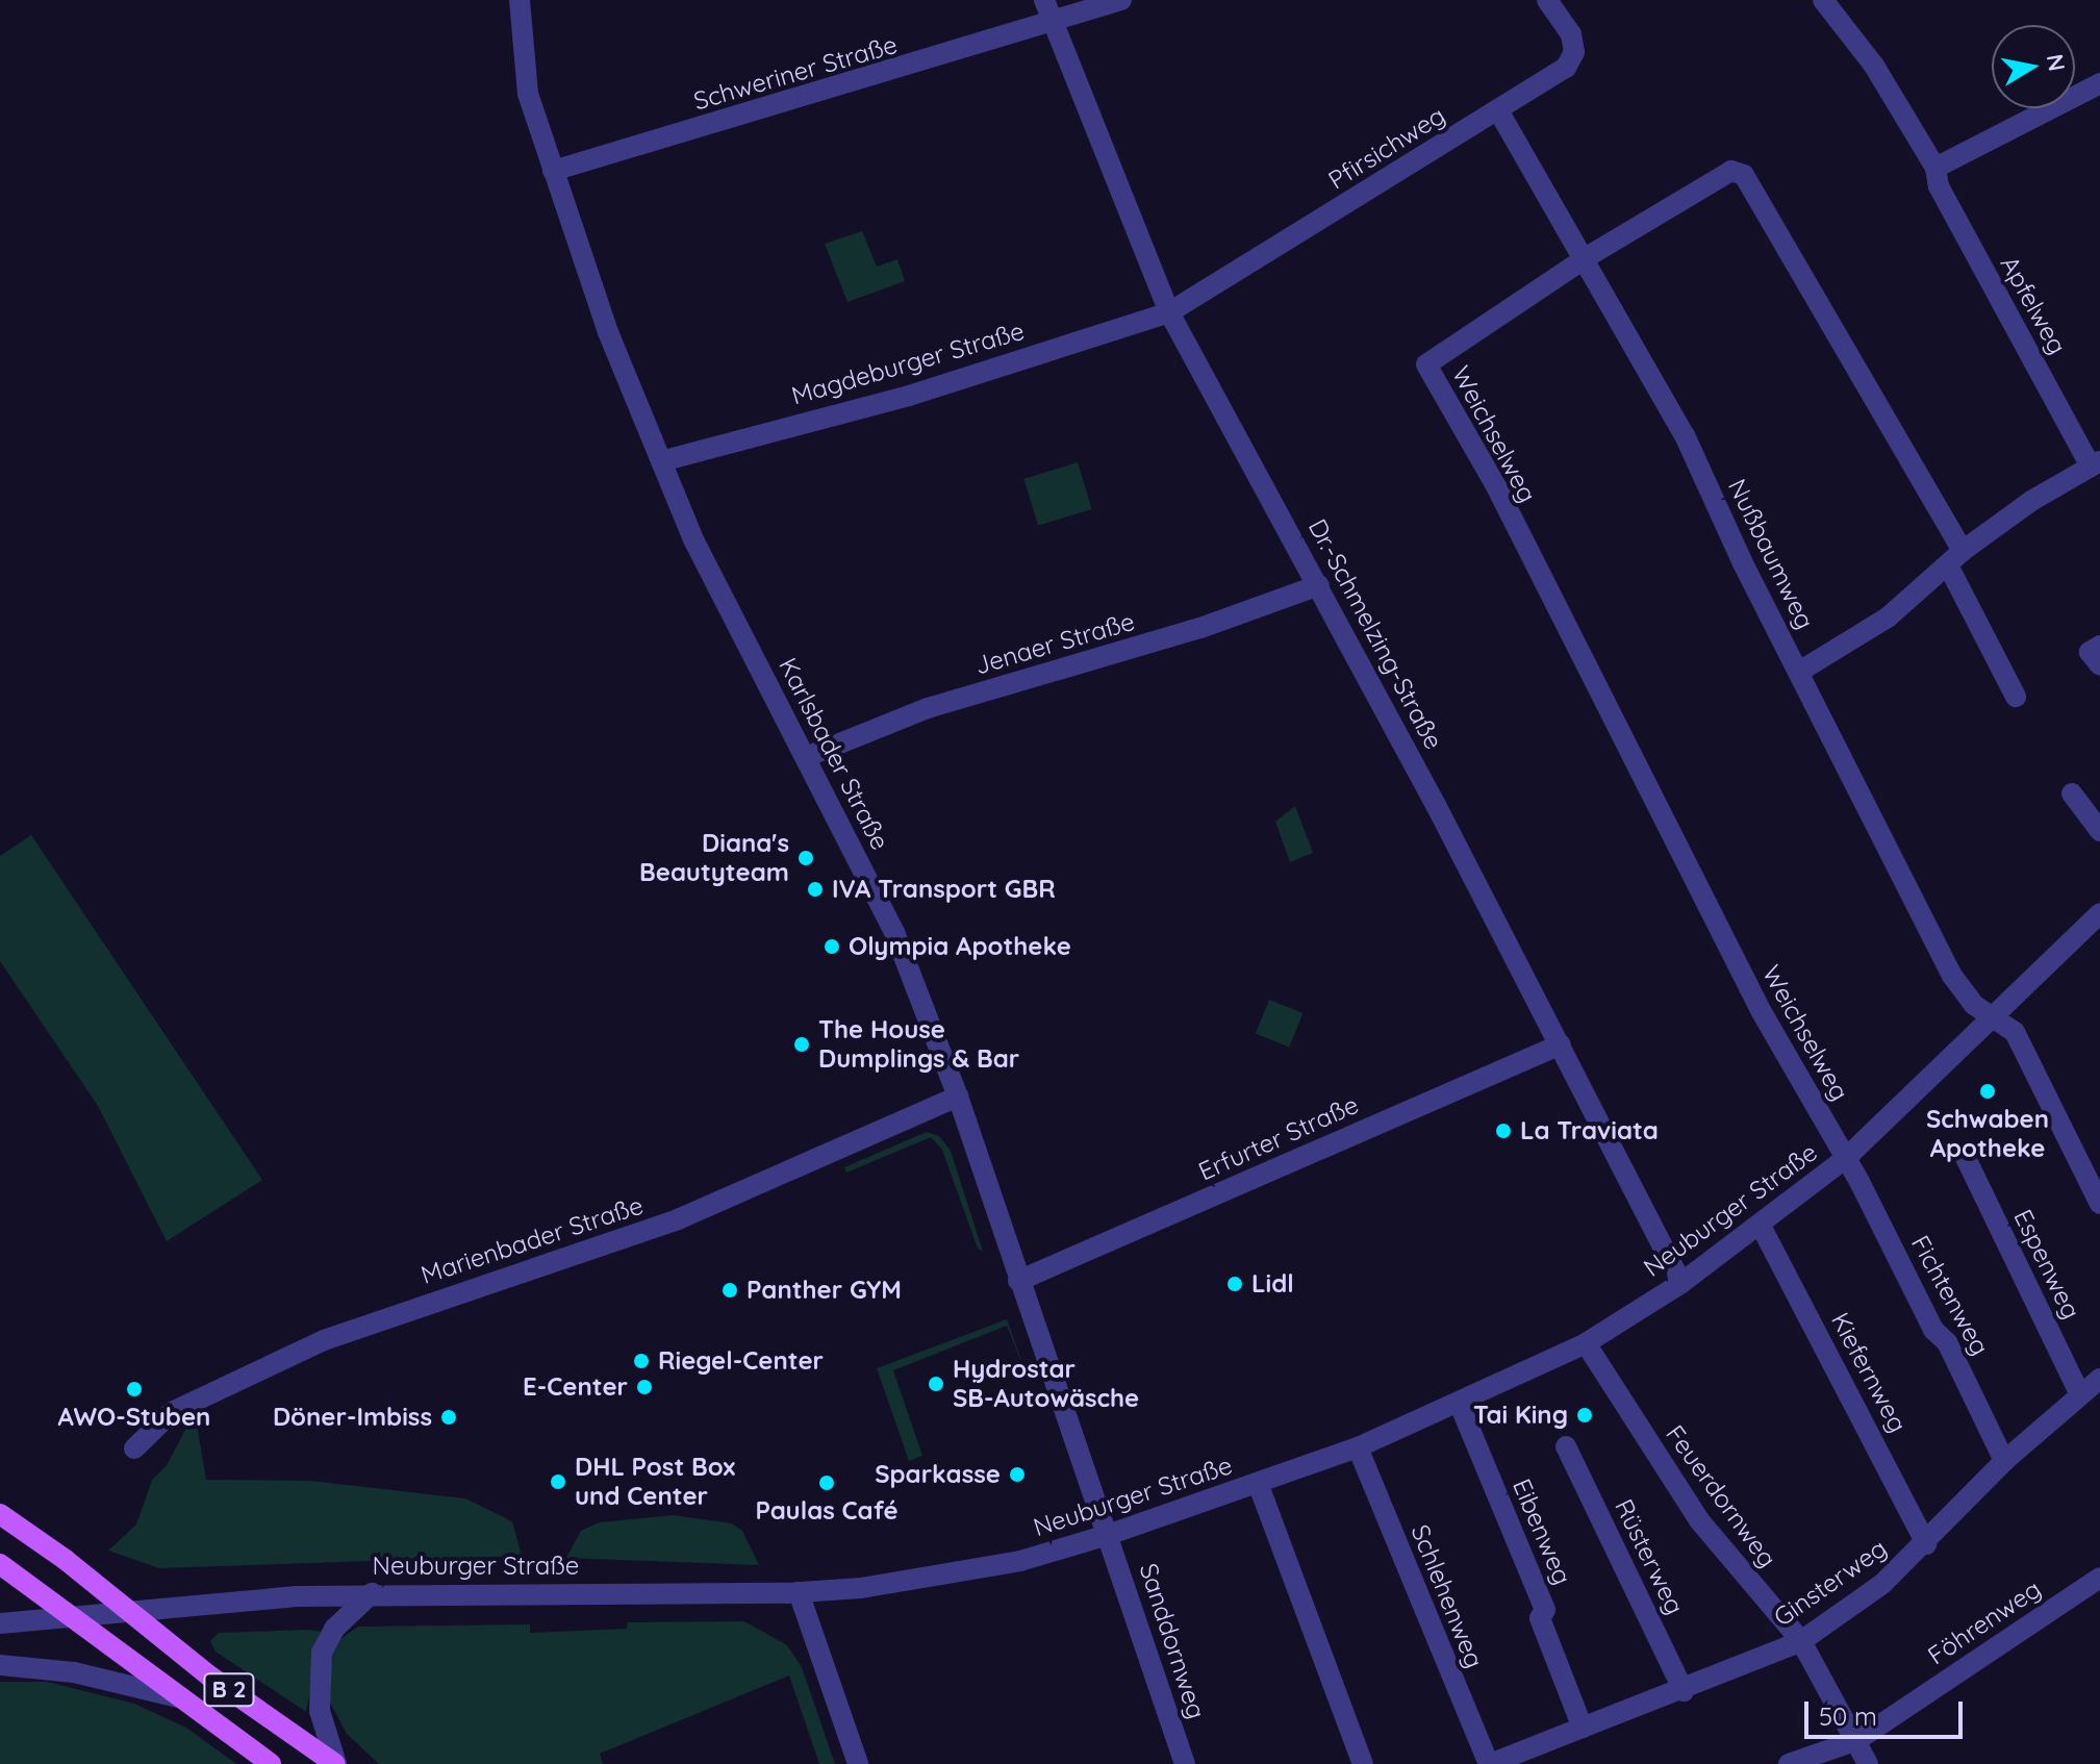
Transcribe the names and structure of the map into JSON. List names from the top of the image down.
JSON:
{
  "streets": {
    "main road": ["B 2"],
    "street": [
      "Schweriner Straße",
      "Pfirsichweg",
      "Apfelweg",
      "Magdeburger Straße",
      "Weichselweg",
      "Nußbaumweg",
      "Dr.-Schmelzing-Straße",
      "Jenaer Straße",
      "Karlsbader Straße",
      "Erfurter Straße",
      "Neuburger Straße",
      "Marienbader Straße",
      "Espenweg",
      "Fichtenweg",
      "Kiefernweg",
      "Feuerdornweg",
      "Eibenweg",
      "Rüsterweg",
      "Ginsterweg",
      "Schlehenweg",
      "Föhrenweg",
      "Sanddornweg"
    ]
  },
  "crossings": [
    ["Schweriner Straße", "Dr.-Schmelzing-Straße"],
    ["Schweriner Straße", "Karlsbader Straße"],
    ["Pfirsichweg", "Magdeburger Straße"],
    ["Pfirsichweg", "Nußbaumweg"],
    ["Pfirsichweg", "Dr.-Schmelzing-Straße"],
    ["Magdeburger Straße", "Dr.-Schmelzing-Straße"],
    ["Magdeburger Straße", "Karlsbader Straße"],
    ["Weichselweg", "Nußbaumweg"],
    ["Weichselweg", "Neuburger Straße"],
    ["Weichselweg", "Fichtenweg"],
    ["Nußbaumweg", "Neuburger Straße"],
    ["Dr.-Schmelzing-Straße", "Jenaer Straße"],
    ["Dr.-Schmelzing-Straße", "Erfurter Straße"],
    ["Dr.-Schmelzing-Straße", "Neuburger Straße"],
    ["Jenaer Straße", "Karlsbader Straße"],
    ["Karlsbader Straße", "Erfurter Straße"],
    ["Karlsbader Straße", "Neuburger Straße"],
    ["Karlsbader Straße", "Marienbader Straße"],
    ["Karlsbader Straße", "Sanddornweg"],
    ["Neuburger Straße", "Fichtenweg"],
    ["Neuburger Straße", "Kiefernweg"],
    ["Neuburger Straße", "Feuerdornweg"],
    ["Neuburger Straße", "Eibenweg"],
    ["Neuburger Straße", "Schlehenweg"],
    ["Neuburger Straße", "Sanddornweg"],
    ["Neuburger Straße", "B 2"],
    ["Espenweg", "Ginsterweg"],
    ["Fichtenweg", "Ginsterweg"],
    ["Kiefernweg", "Ginsterweg"],
    ["Feuerdornweg", "Ginsterweg"],
    ["Feuerdornweg", "Föhrenweg"],
    ["Eibenweg", "Ginsterweg"],
    ["Rüsterweg", "Ginsterweg"],
    ["Ginsterweg", "Schlehenweg"]
  ],
  "places": [
    "Diana's Beautyteam",
    "IVA Transport GBR",
    "Olympia Apotheke",
    "The House Dumplings & Bar",
    "Schwaben Apotheke",
    "La Traviata",
    "Lidl",
    "Panther GYM",
    "Riegel-Center",
    "Hydrostar SB-Autowäsche",
    "E-Center",
    "AWO-Stuben",
    "Tai King",
    "Döner-Imbiss",
    "Sparkasse",
    "DHL Post Box und Center",
    "Paulas Café"
  ],
  "scale_bar": "50 m",
  "north": "right"
}
